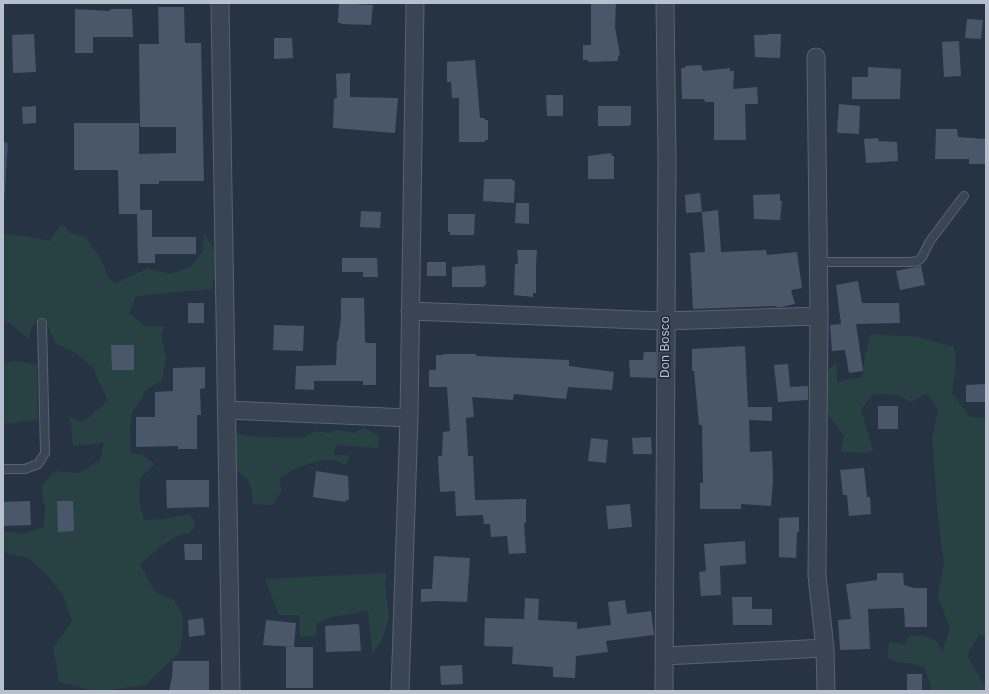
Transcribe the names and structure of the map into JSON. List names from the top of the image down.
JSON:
{
  "streets": {
    "street": ["Don Bosco"]
  }
}
